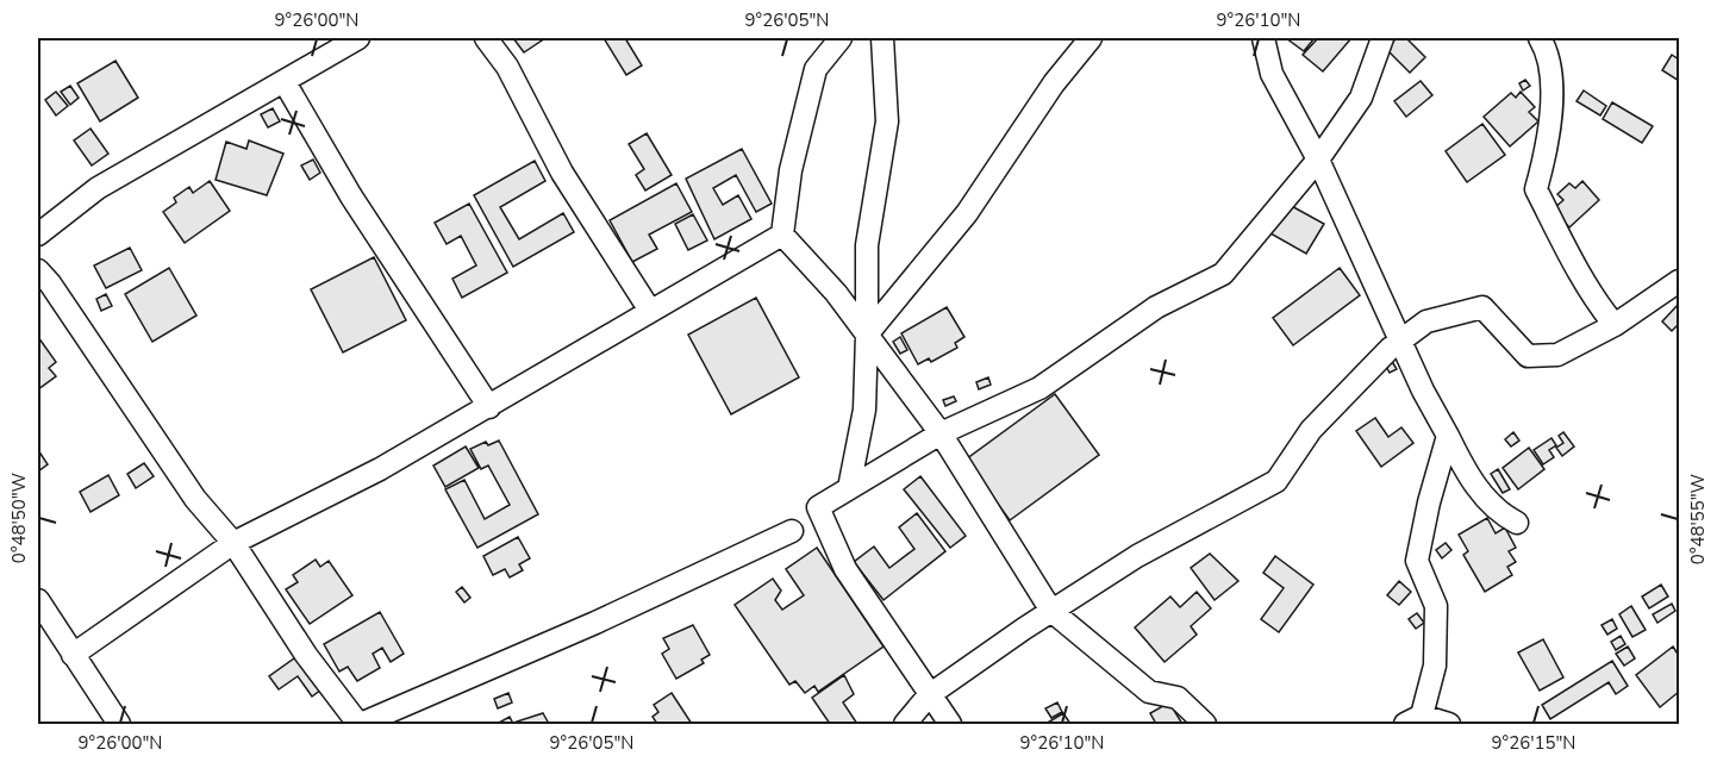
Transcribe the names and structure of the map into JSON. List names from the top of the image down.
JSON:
{
  "coordinates": [
    "9°26'00\"N",
    "9°26'05\"N",
    "9°26'10\"N",
    "0°48'50\"W",
    "0°48'55\"W",
    "9°26'15\"N"
  ]
}
